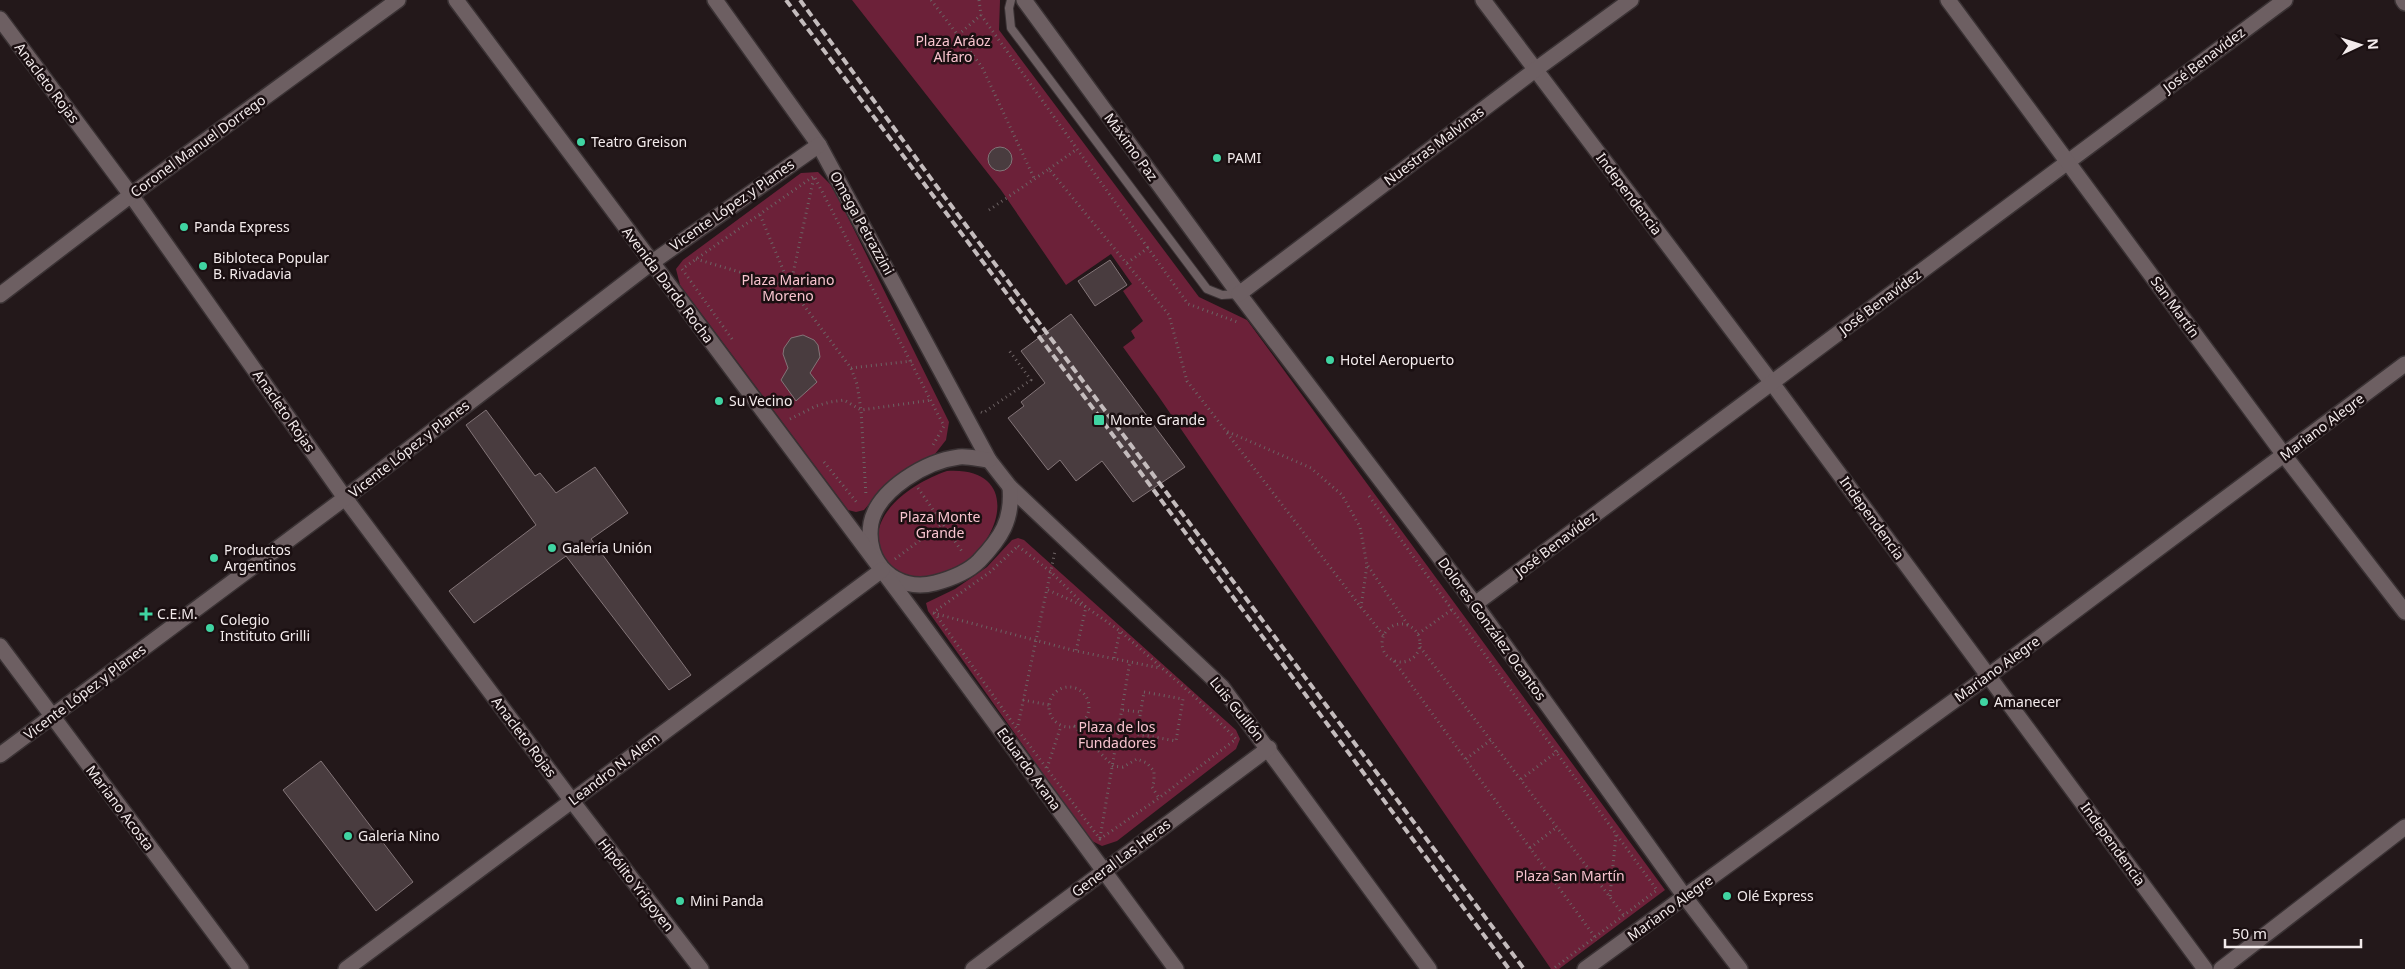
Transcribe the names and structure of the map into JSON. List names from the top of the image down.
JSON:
{
  "streets": {
    "street": [
      "José Benavídez",
      "Anacleto Rojas",
      "Coronel Manuel Dorrego",
      "Nuestras Malvinas",
      "Máximo Paz",
      "Independencia",
      "Vicente López y Planes",
      "Omega Petrazzini",
      "Avenida Dardo Rocha",
      "San Martín",
      "Mariano Alegre",
      "Dolores González Ocantos",
      "Luis Guillón",
      "Leandro N. Alem",
      "Eduardo Arana",
      "Mariano Acosta",
      "General Las Heras",
      "Hipólito Yrigoyen"
    ]
  },
  "crossings": [
    ["José Benavídez", "Independencia"],
    ["José Benavídez", "San Martín"],
    ["José Benavídez", "Dolores González Ocantos"],
    ["Anacleto Rojas", "Coronel Manuel Dorrego"],
    ["Anacleto Rojas", "Vicente López y Planes"],
    ["Anacleto Rojas", "Leandro N. Alem"],
    ["Anacleto Rojas", "Hipólito Yrigoyen"],
    ["Nuestras Malvinas", "Máximo Paz"],
    ["Nuestras Malvinas", "Independencia"],
    ["Nuestras Malvinas", "Dolores González Ocantos"],
    ["Máximo Paz", "Dolores González Ocantos"],
    ["Independencia", "Mariano Alegre"],
    ["Vicente López y Planes", "Omega Petrazzini"],
    ["Vicente López y Planes", "Avenida Dardo Rocha"],
    ["Vicente López y Planes", "Mariano Acosta"],
    ["Omega Petrazzini", "Avenida Dardo Rocha"],
    ["Omega Petrazzini", "Luis Guillón"],
    ["Omega Petrazzini", "Leandro N. Alem"],
    ["Omega Petrazzini", "Eduardo Arana"],
    ["Avenida Dardo Rocha", "Luis Guillón"],
    ["Avenida Dardo Rocha", "Leandro N. Alem"],
    ["Avenida Dardo Rocha", "Eduardo Arana"],
    ["San Martín", "Mariano Alegre"],
    ["Mariano Alegre", "Dolores González Ocantos"],
    ["Luis Guillón", "Leandro N. Alem"],
    ["Luis Guillón", "Eduardo Arana"],
    ["Luis Guillón", "General Las Heras"],
    ["Leandro N. Alem", "Eduardo Arana"],
    ["Leandro N. Alem", "Hipólito Yrigoyen"],
    ["Eduardo Arana", "General Las Heras"]
  ],
  "parks": [
    "Plaza Aráoz Alfaro",
    "Plaza Mariano Moreno",
    "Plaza Monte Grande",
    "Plaza de los Fundadores",
    "Plaza San Martín"
  ],
  "places": {
    "other": [
      "Teatro Greison",
      "PAMI",
      "Panda Express",
      "Bibloteca Popular B. Rivadavia",
      "Hotel Aeropuerto",
      "Su Vecino",
      "Galería Unión",
      "Productos Argentinos",
      "Colegio Instituto Grilli",
      "Amanecer",
      "Galeria Nino",
      "Olé Express",
      "Mini Panda"
    ],
    "transit": ["Monte Grande"],
    "health": ["C.E.M."]
  },
  "scale_bar": "50 m",
  "north": "right"
}
